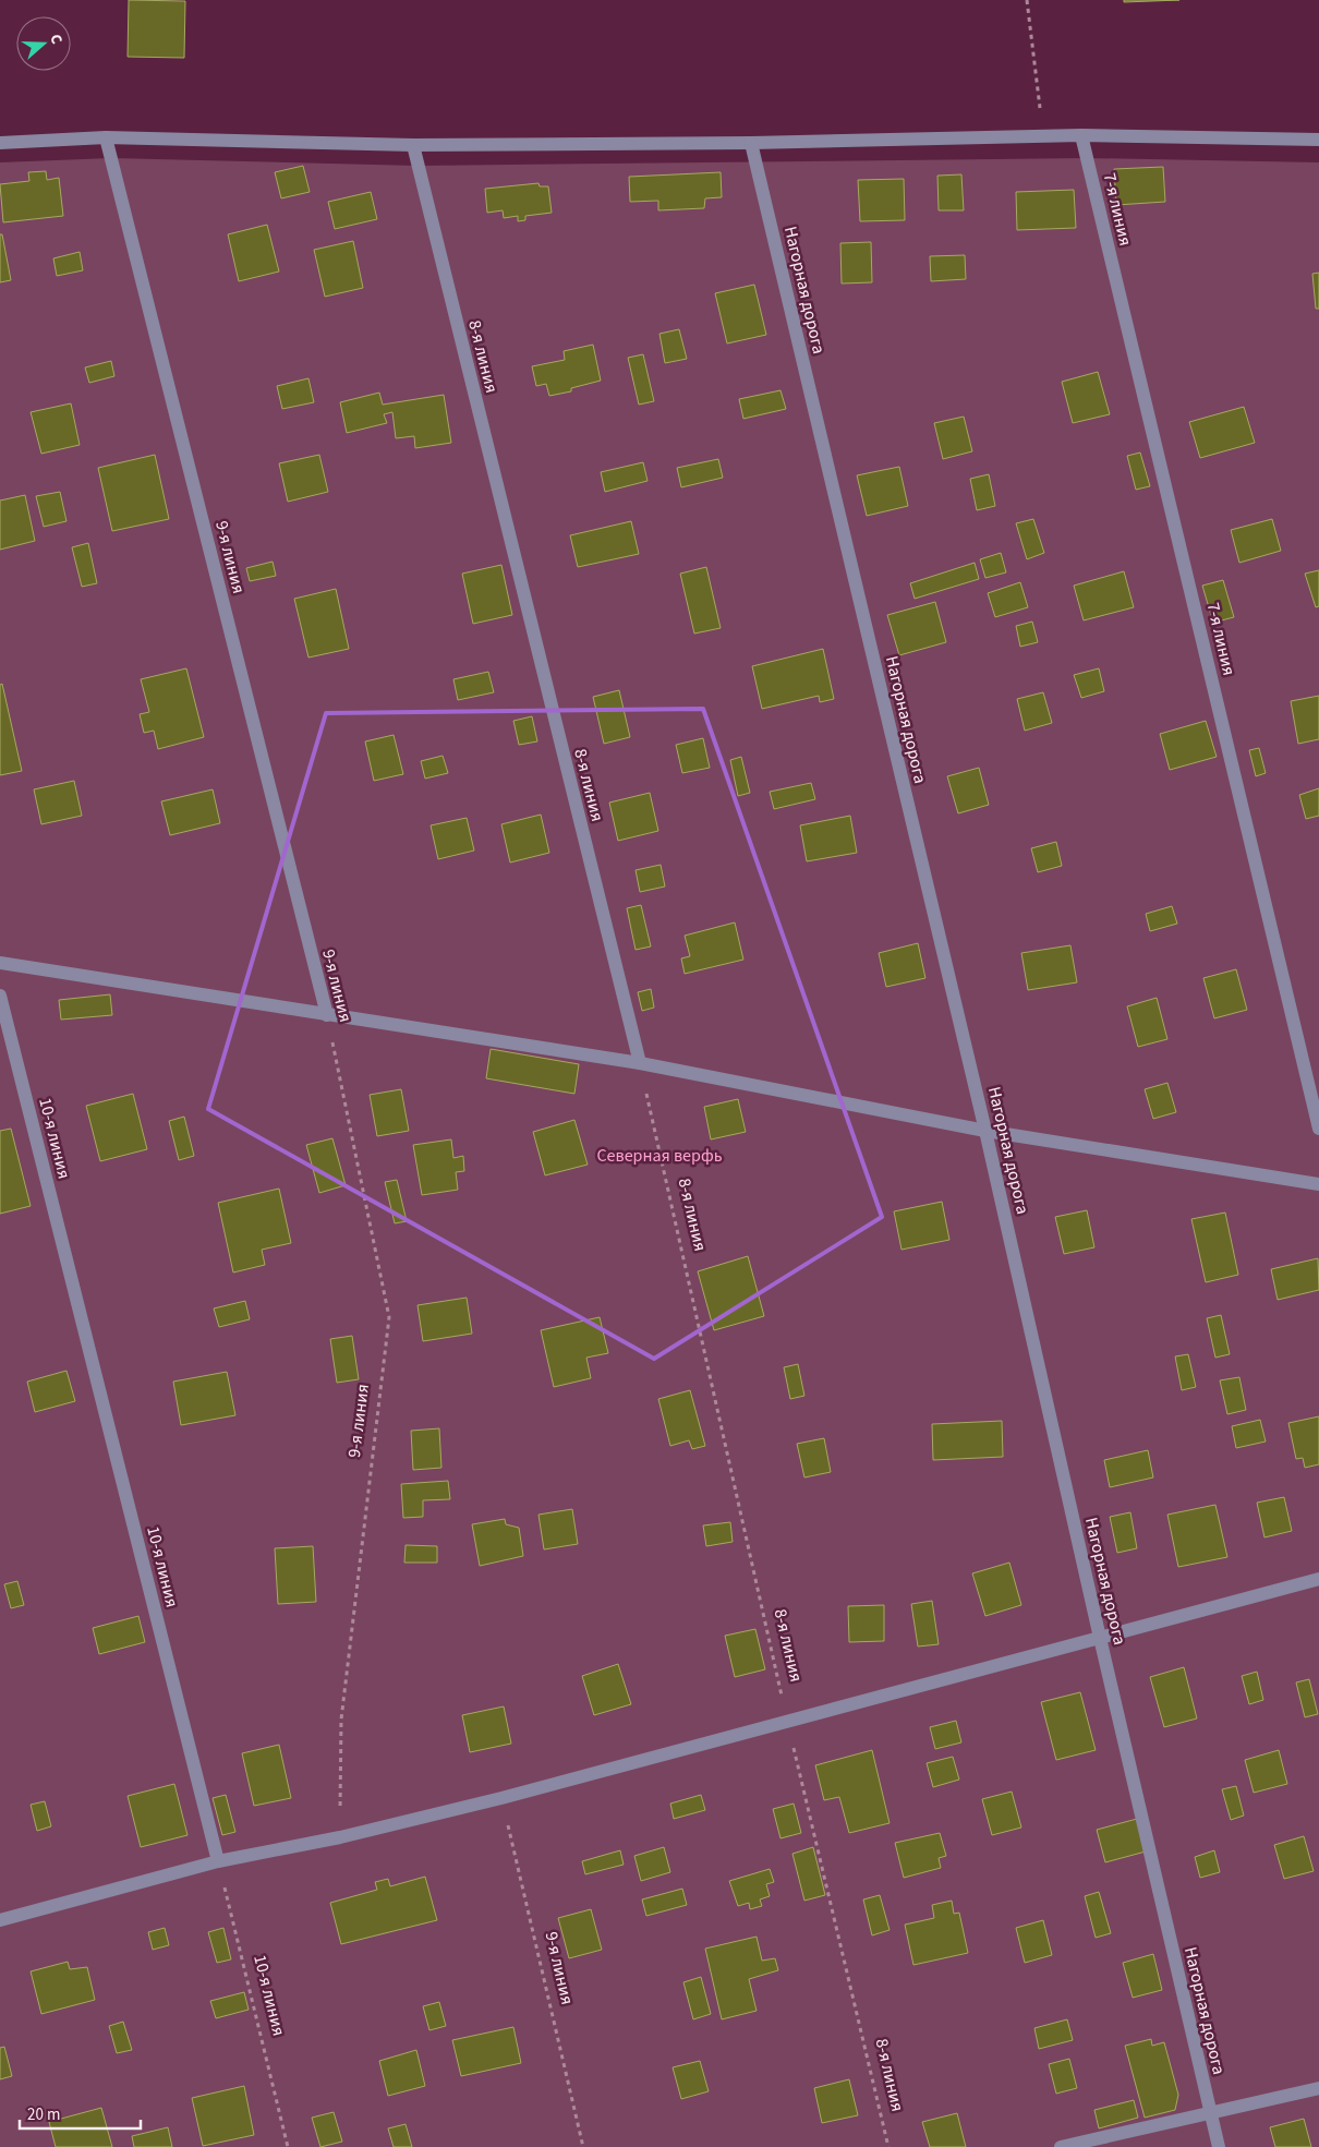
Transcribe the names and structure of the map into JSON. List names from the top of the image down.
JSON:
{
  "streets": {
    "street": [
      "7-я линия",
      "Нагорная дорога",
      "8-я линия",
      "9-я линия",
      "10-я линия"
    ]
  },
  "parks": ["Северная верфь"],
  "scale_bar": "20 m",
  "north": "right"
}
